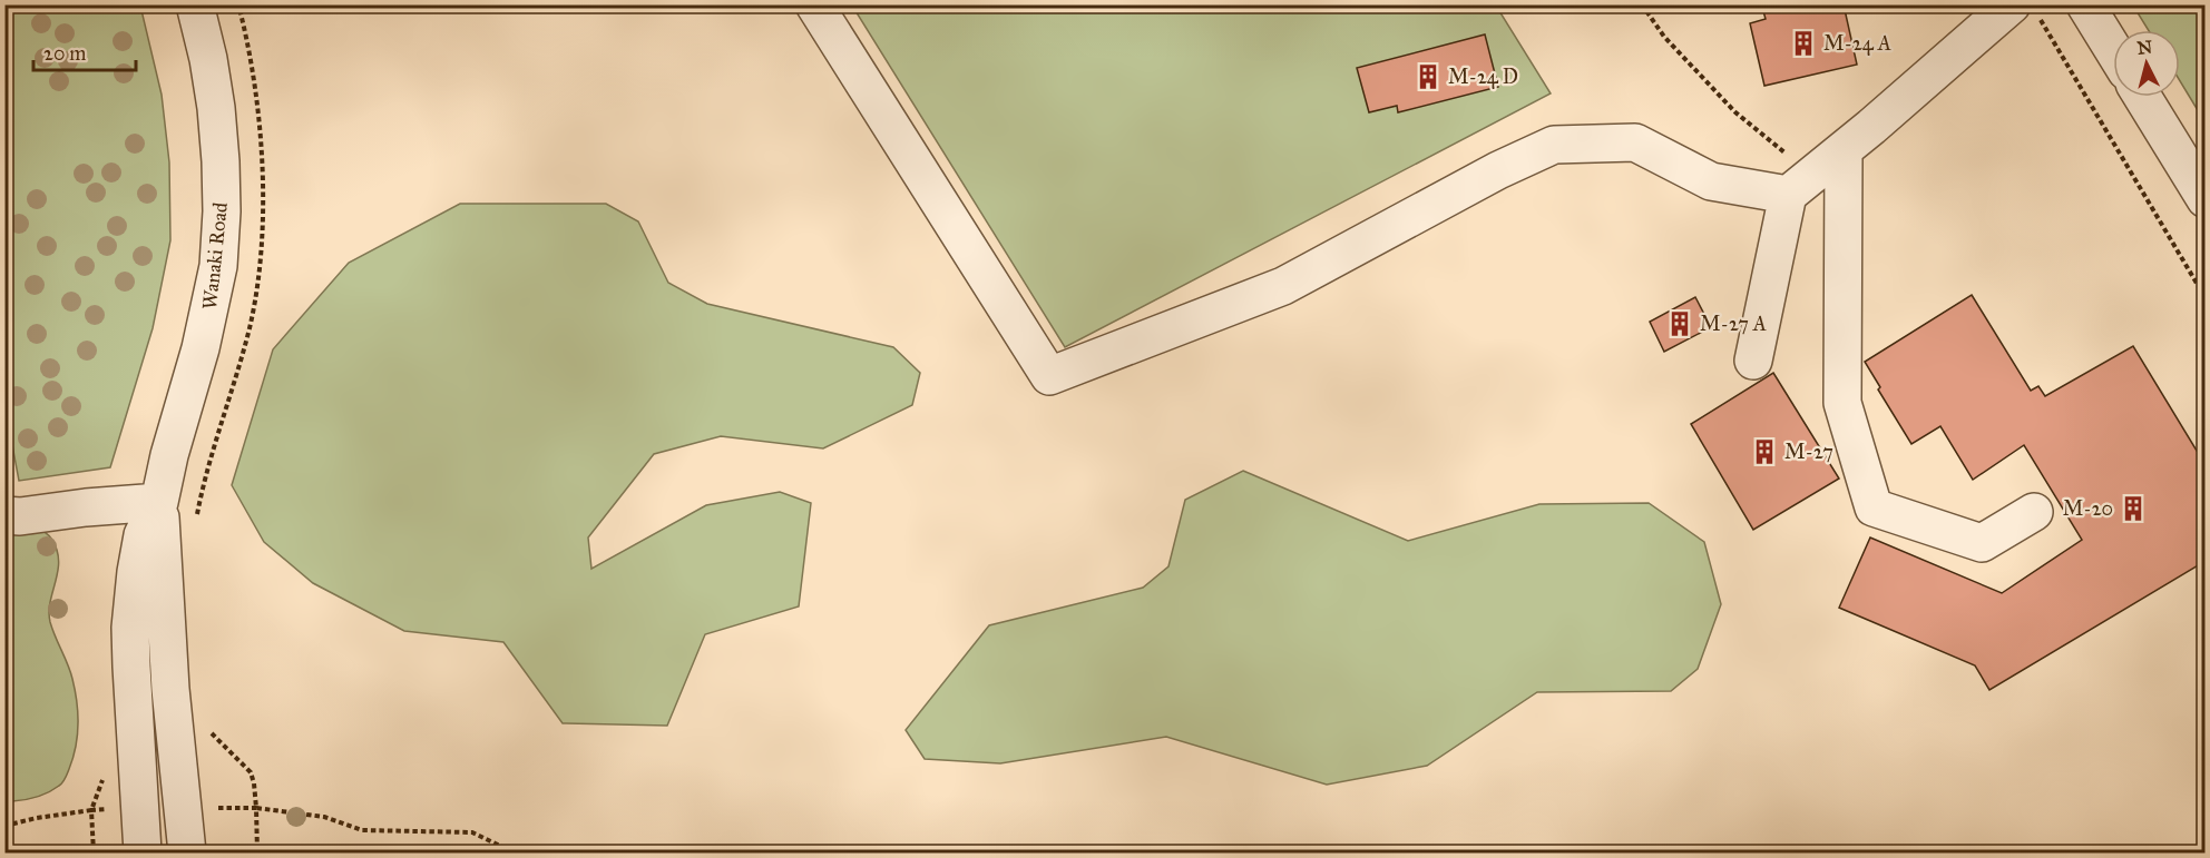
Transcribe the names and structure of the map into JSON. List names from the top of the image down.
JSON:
{
  "streets": {
    "street": ["Wanaki Road"]
  },
  "places": {
    "building": [
      "M-24 A",
      "M-24 D",
      "M-27 A",
      "M-27",
      "M-20"
    ]
  },
  "scale_bar": "20 m",
  "north": "top"
}
